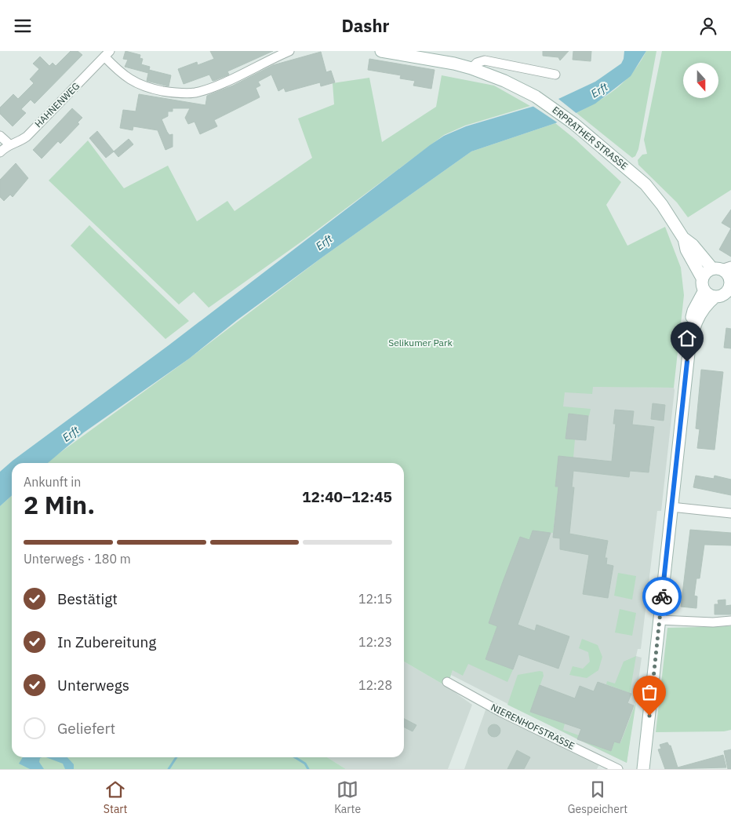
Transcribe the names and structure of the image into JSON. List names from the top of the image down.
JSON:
{
  "streets": {
    "main road": ["ERPRATHER STRASSE"],
    "street": ["HAHNENWEG", "NIERENHOFSTRASSE"]
  },
  "water": ["Erft"],
  "parks": ["Selikumer Park"],
  "north": "bottom",
  "page": {
    "header": "Dashr",
    "heading": ["2 Min.", "Ankunft in", "12:40–12:45"],
    "bar": "Unterwegs · 180 m",
    "list": [
      ["Bestätigt", "12:15"],
      ["In Zubereitung", "12:23"],
      ["Unterwegs", "12:28"],
      "Geliefert"
    ],
    "tabs": ["Start", "Karte", "Gespeichert"]
  }
}
